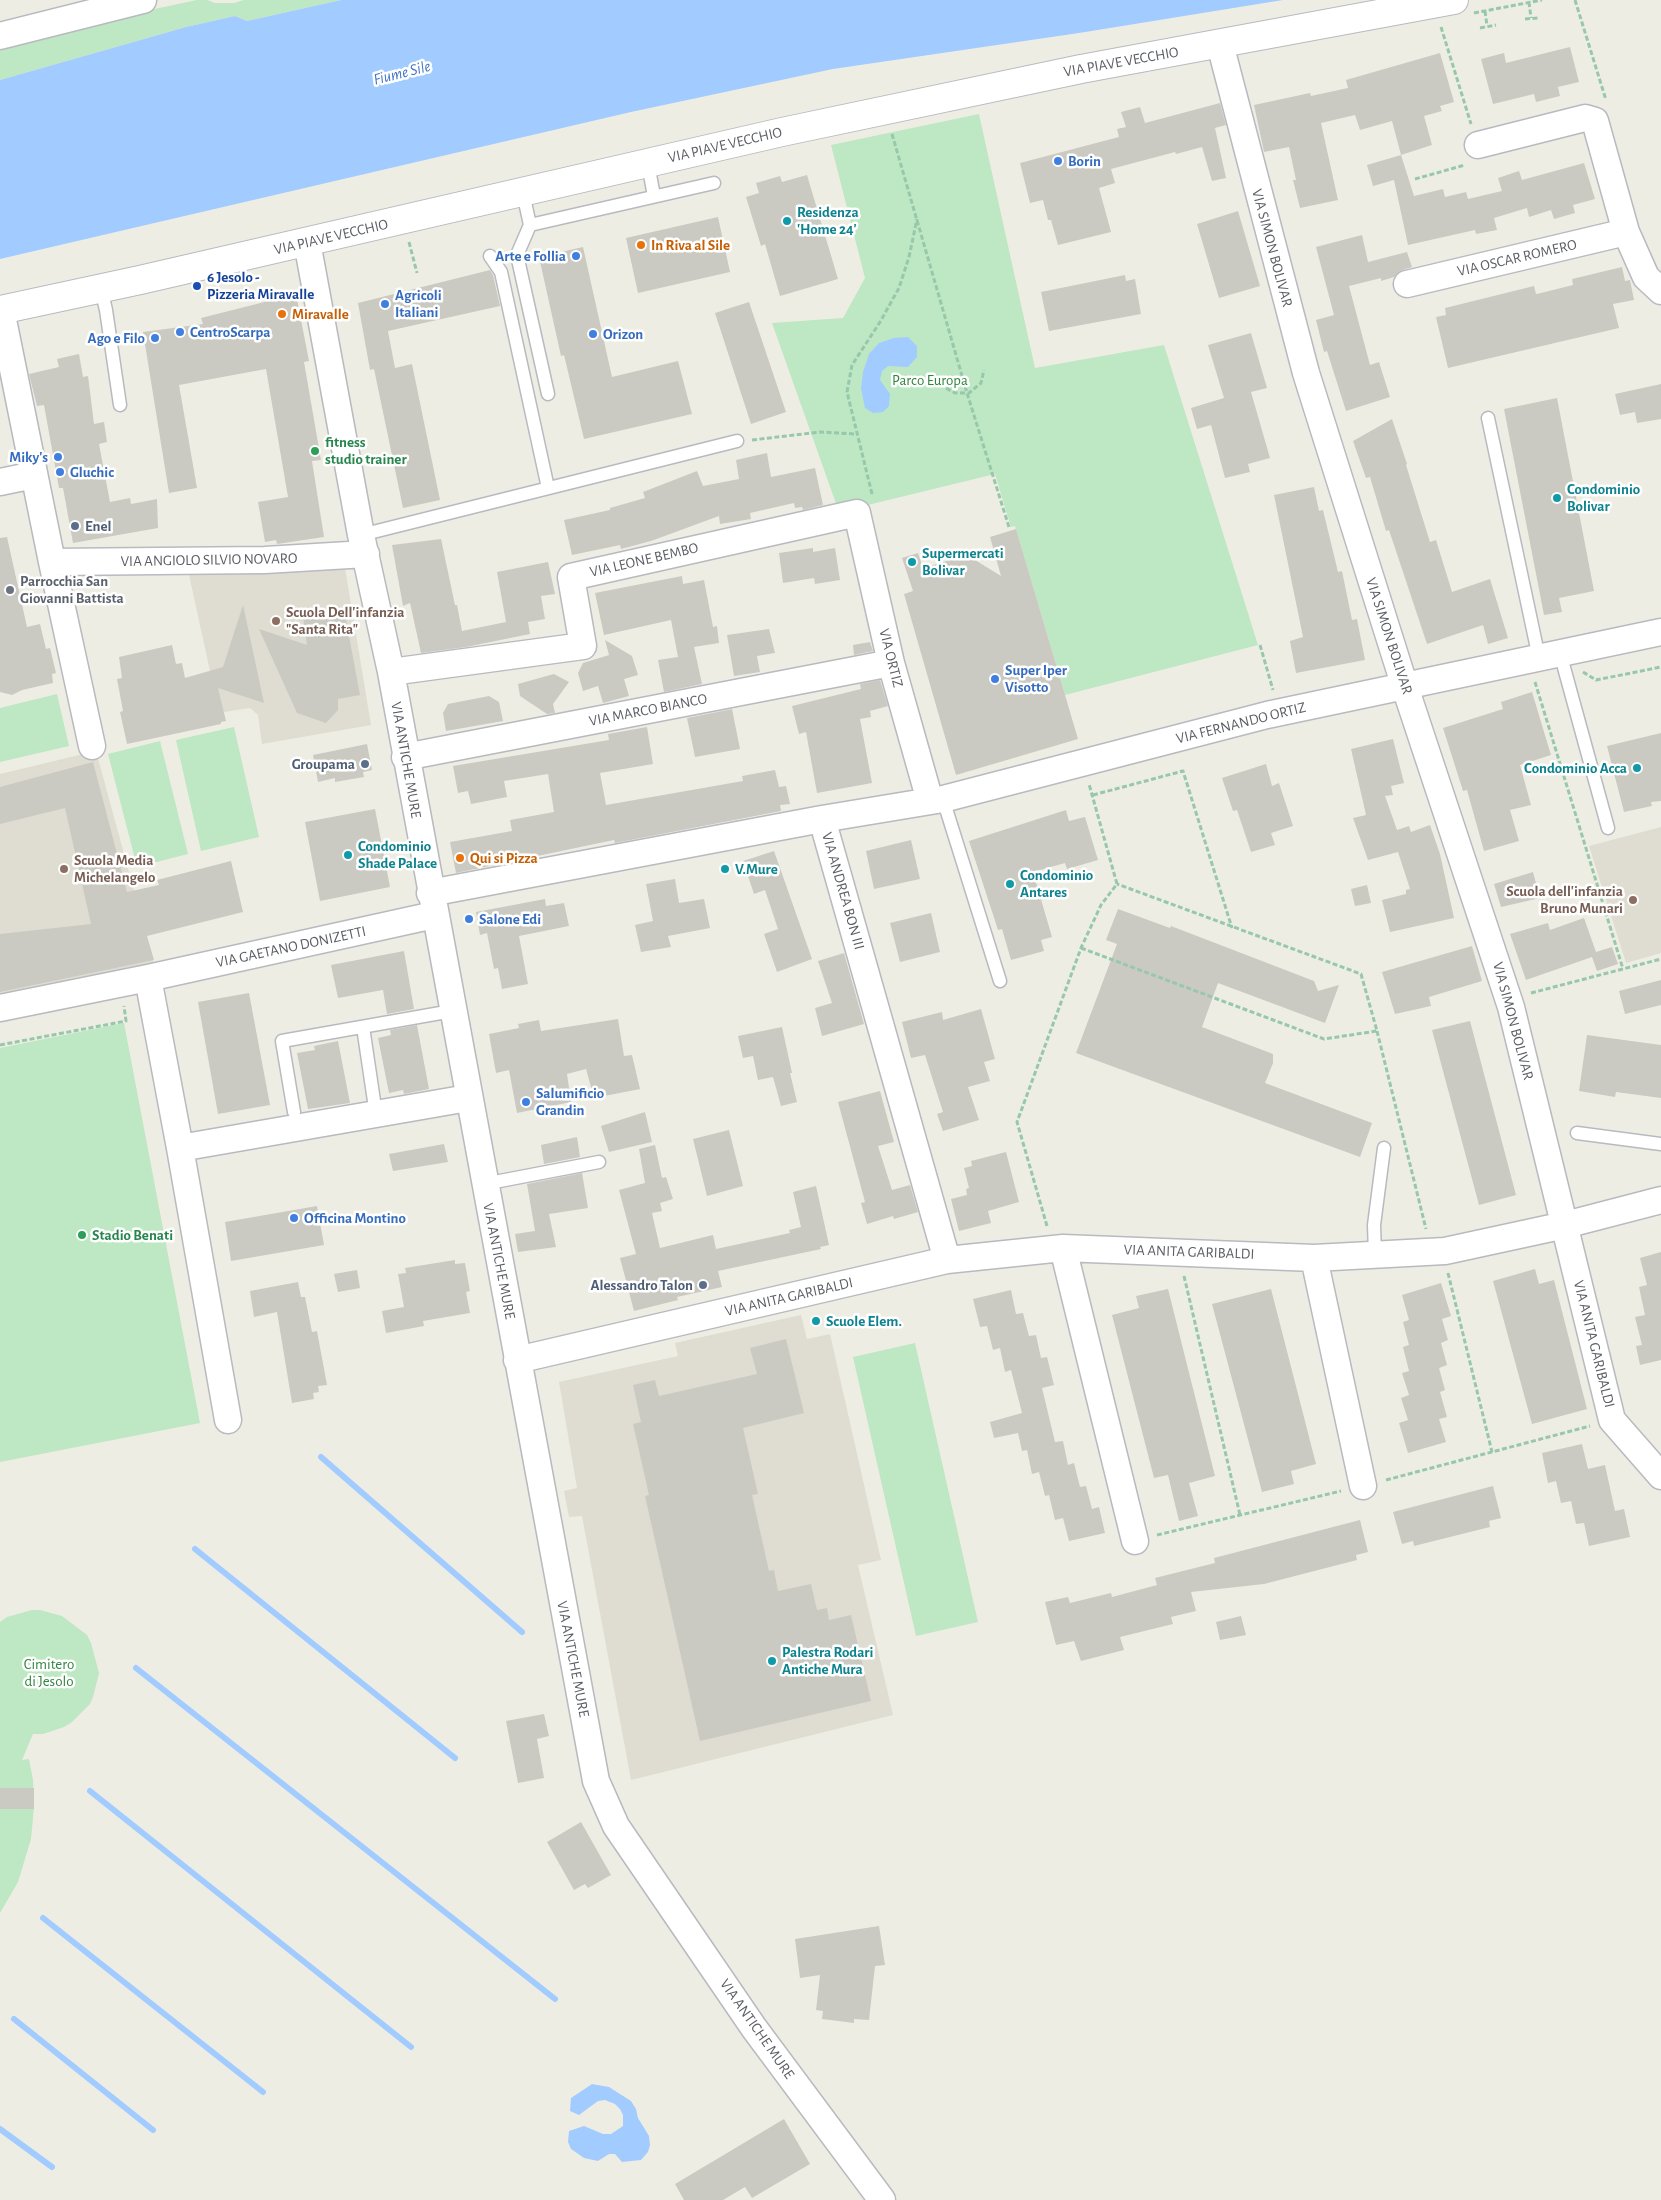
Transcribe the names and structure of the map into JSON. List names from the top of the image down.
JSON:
{
  "streets": {
    "street": [
      "VIA PIAVE VECCHIO",
      "VIA SIMON BOLIVAR",
      "VIA OSCAR ROMERO",
      "VIA ANGIOLO SILVIO NOVARO",
      "VIA LEONE BEMBO",
      "VIA ORTIZ",
      "VIA MARCO BIANCO",
      "VIA FERNANDO ORTIZ",
      "VIA ANTICHE MURE",
      "VIA ANDREA BON III",
      "VIA GAETANO DONIZETTI",
      "VIA ANITA GARIBALDI"
    ]
  },
  "crossings": [
    ["VIA PIAVE VECCHIO", "VIA SIMON BOLIVAR"],
    ["VIA PIAVE VECCHIO", "VIA ANTICHE MURE"],
    ["VIA SIMON BOLIVAR", "VIA FERNANDO ORTIZ"],
    ["VIA SIMON BOLIVAR", "VIA ANITA GARIBALDI"],
    ["VIA ANGIOLO SILVIO NOVARO", "VIA ANTICHE MURE"],
    ["VIA LEONE BEMBO", "VIA ORTIZ"],
    ["VIA LEONE BEMBO", "VIA ANTICHE MURE"],
    ["VIA ORTIZ", "VIA MARCO BIANCO"],
    ["VIA ORTIZ", "VIA FERNANDO ORTIZ"],
    ["VIA MARCO BIANCO", "VIA ANTICHE MURE"],
    ["VIA FERNANDO ORTIZ", "VIA ANDREA BON III"],
    ["VIA ANTICHE MURE", "VIA ANDREA BON III"],
    ["VIA ANTICHE MURE", "VIA GAETANO DONIZETTI"],
    ["VIA ANTICHE MURE", "VIA ANITA GARIBALDI"],
    ["VIA ANDREA BON III", "VIA GAETANO DONIZETTI"],
    ["VIA ANDREA BON III", "VIA ANITA GARIBALDI"]
  ],
  "water": ["Fiume Sile"],
  "parks": ["Parco Europa", "Cimitero di Jesolo"],
  "places": [
    "Borin",
    "Residenza 'Home 24'",
    "In Riva al Sile",
    "Arte e Follia",
    "6 Jesolo - Pizzeria Miravalle",
    "Agricoli Italiani",
    "Miravalle",
    "CentroScarpa",
    "Orizon",
    "Ago e Filo",
    "fitness studio trainer",
    "Miky's",
    "Gluchic",
    "Condominio Bolivar",
    "Enel",
    "Supermercati Bolivar",
    "Parrocchia San Giovanni Battista",
    "Scuola Dell'infanzia \"Santa Rita\"",
    "Super Iper Visotto",
    "Groupama",
    "Condominio Acca",
    "Condominio Shade Palace",
    "Qui si Pizza",
    "Scuola Media Michelangelo",
    "V.Mure",
    "Condominio Antares",
    "Scuola dell'infanzia Bruno Munari",
    "Salone Edi",
    "Salumificio Grandin",
    "Officina Montino",
    "Stadio Benati",
    "Alessandro Talon",
    "Scuole Elem.",
    "Palestra Rodari Antiche Mura"
  ]
}
